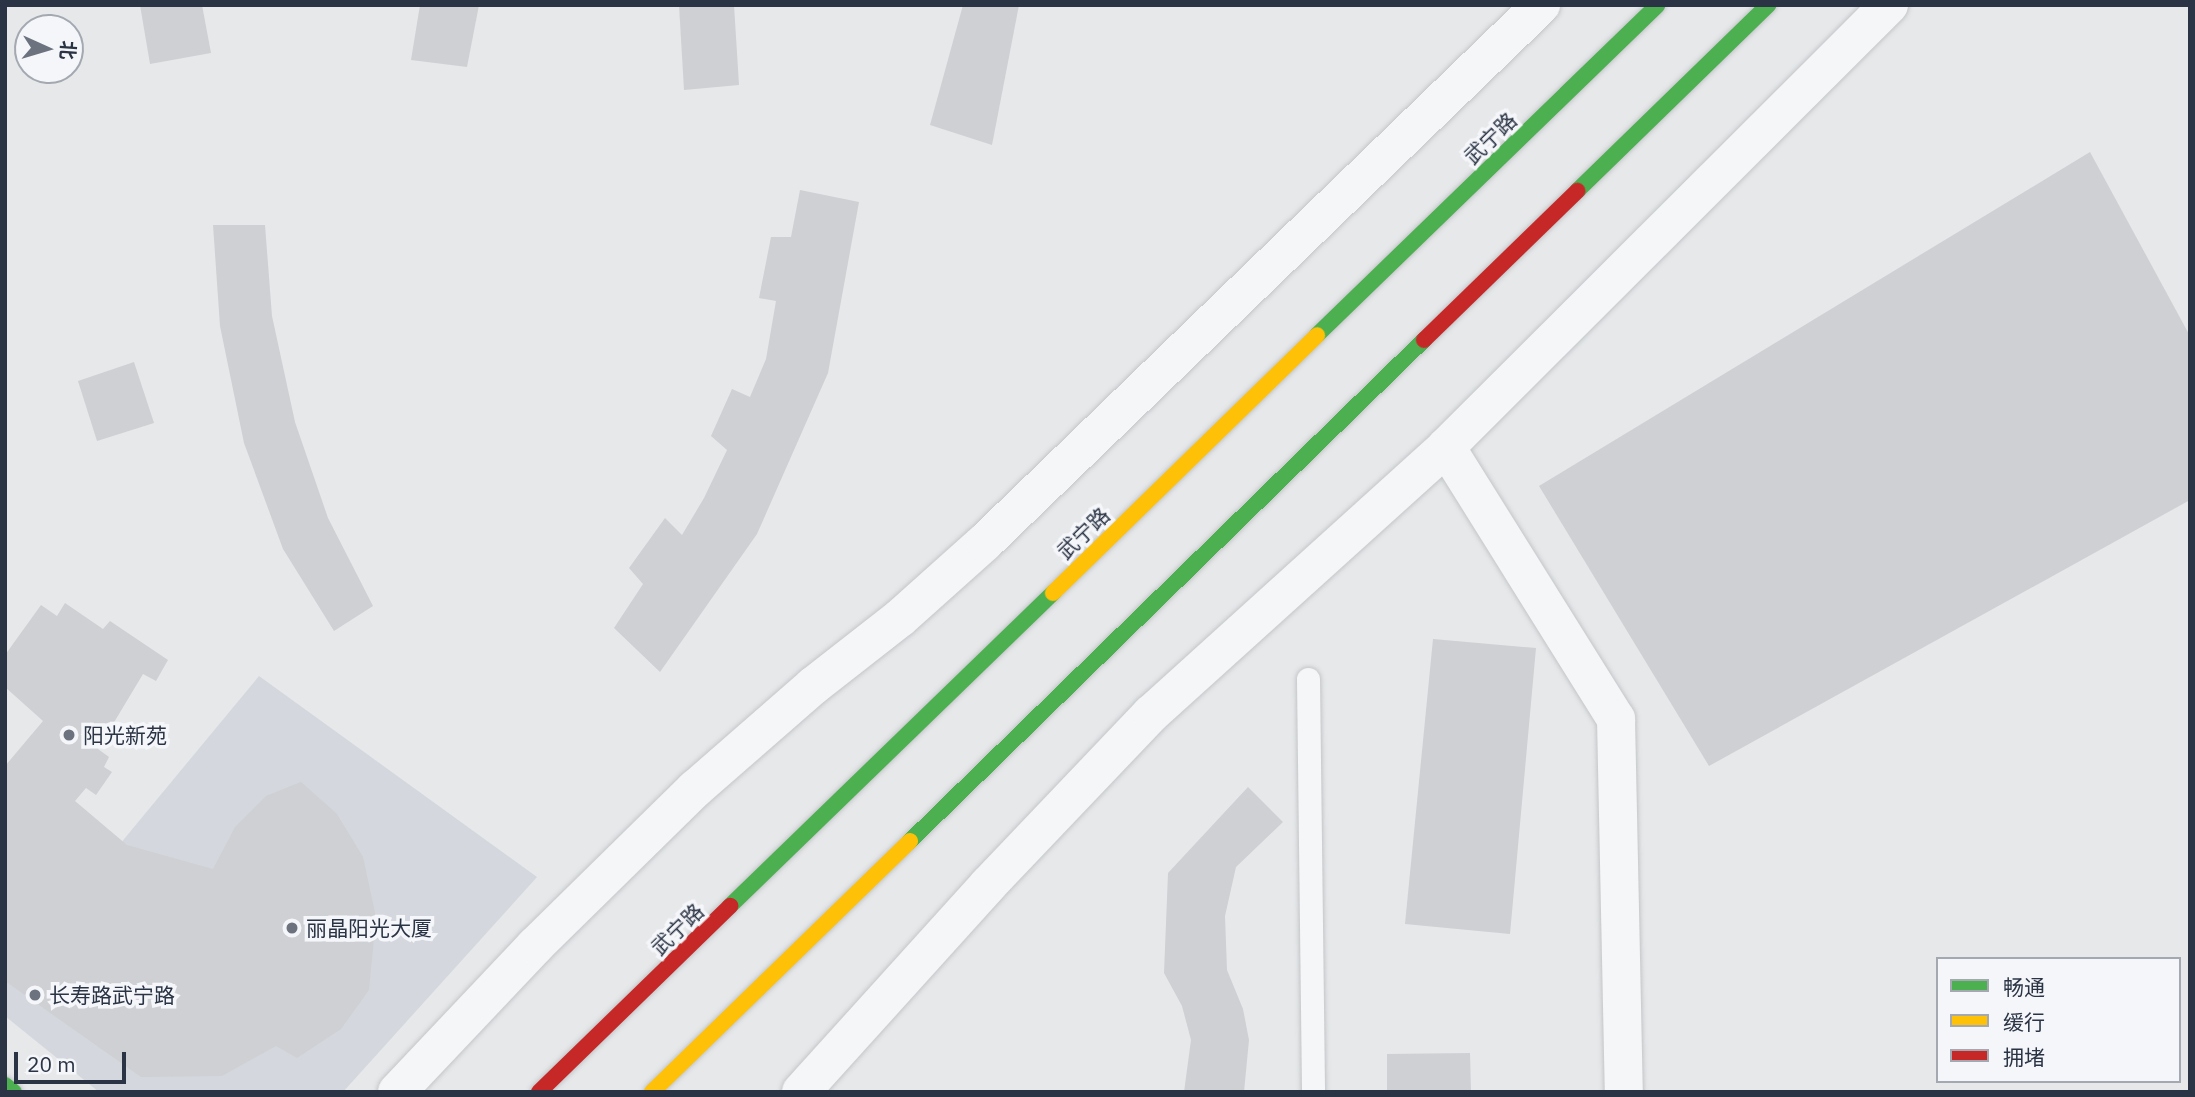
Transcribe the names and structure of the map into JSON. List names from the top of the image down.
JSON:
{
  "streets": {
    "main road": ["武宁路"]
  },
  "places": ["阳光新苑", "丽晶阳光大厦", "长寿路武宁路"],
  "legend": ["畅通", "缓行", "拥堵"],
  "scale_bar": "20 m",
  "north": "right"
}
